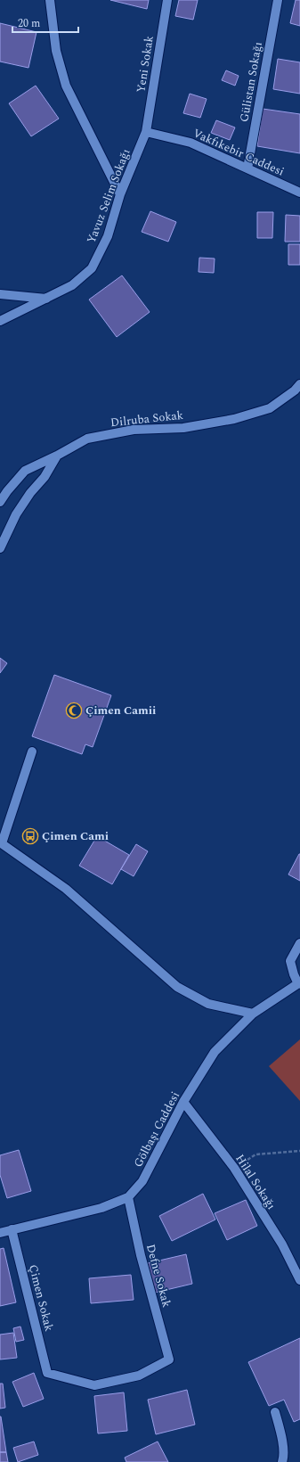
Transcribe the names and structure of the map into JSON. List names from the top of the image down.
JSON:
{
  "streets": {
    "street": [
      "Yeni Sokak",
      "Gülistan Sokağı",
      "Vakfıkebir Caddesi",
      "Yavuz Selim Sokağı",
      "Dilruba Sokak",
      "Gölbaşı Caddesi",
      "Hilal Sokağı",
      "Defne Sokak",
      "Çimen Sokak"
    ]
  },
  "crossings": [
    ["Yeni Sokak", "Vakfıkebir Caddesi"],
    ["Yeni Sokak", "Yavuz Selim Sokağı"],
    ["Gülistan Sokağı", "Vakfıkebir Caddesi"],
    ["Vakfıkebir Caddesi", "Yavuz Selim Sokağı"],
    ["Gölbaşı Caddesi", "Hilal Sokağı"],
    ["Gölbaşı Caddesi", "Defne Sokak"],
    ["Gölbaşı Caddesi", "Çimen Sokak"],
    ["Defne Sokak", "Çimen Sokak"]
  ],
  "places": {
    "mosque": ["Çimen Camii"],
    "bus stop": ["Çimen Cami"]
  },
  "scale_bar": "20 m"
}
